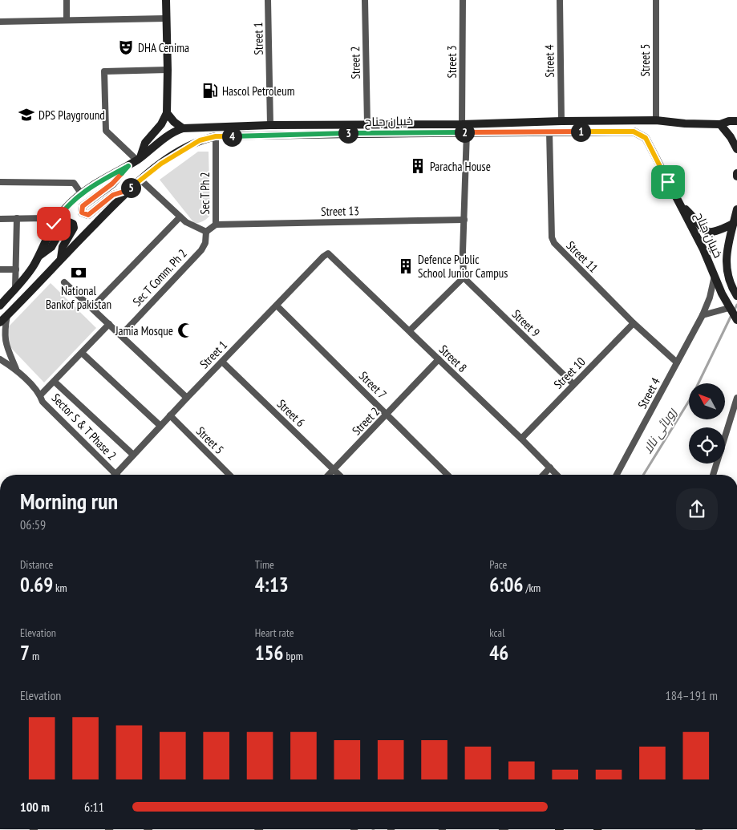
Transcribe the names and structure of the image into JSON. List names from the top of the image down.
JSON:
{
  "streets": {
    "main road": ["خیبان جناح"],
    "street": [
      "Street 1",
      "Street 5",
      "Street 4",
      "Street 3",
      "Street 2",
      "Sec T Ph 2",
      "Street 13",
      "Street 11",
      "Sec T Comm. Ph 2",
      "Street 9",
      "Street 8",
      "Street 10",
      "Street 7",
      "Street 6",
      "Sector S & T Phase 2"
    ]
  },
  "crossings": [
    ["Street 1", "Street 5"],
    ["Street 1", "خیبان جناح"],
    ["Street 1", "Street 8"],
    ["Street 1", "Street 7"],
    ["Street 1", "Street 6"],
    ["Street 1", "Sector S & T Phase 2"],
    ["Street 5", "خیبان جناح"],
    ["Street 4", "خیبان جناح"],
    ["Street 4", "Street 11"],
    ["Street 3", "خیبان جناح"],
    ["Street 2", "خیبان جناح"],
    ["Street 2", "Street 8"],
    ["Street 2", "Street 7"],
    ["Street 2", "Street 6"],
    ["خیبان جناح", "Sec T Ph 2"],
    ["خیبان جناح", "Street 11"],
    ["خیبان جناح", "Sector S & T Phase 2"],
    ["Sec T Ph 2", "Street 13"],
    ["Sec T Ph 2", "Sec T Comm. Ph 2"],
    ["Street 11", "Street 10"],
    ["Street 9", "Street 10"],
    ["Street 8", "Street 10"]
  ],
  "water": ["روہائی نالا"],
  "places": {
    "theatre": ["DHA Cenima"],
    "fuel station": ["Hascol Petroleum"],
    "school or university": ["DPS Playground"],
    "building": ["Paracha House", "Defence Public School Junior Campus"],
    "bank": ["National Bankof pakistan"],
    "mosque": ["Jamia Mosque"]
  },
  "north": "top left",
  "page": {
    "pins": [
      "1",
      "2",
      "3",
      "4",
      "5"
    ],
    "heading": ["Morning run", "06:59"],
    "stats": [
      ["Distance", "0.69 km"],
      ["Time", "4:13"],
      ["Pace", "6:06 /km"],
      ["Elevation", "7 m"],
      ["Heart rate", "156 bpm"],
      ["kcal", "46"]
    ],
    "chart": ["Elevation", "184–191 m"],
    "list": [
      {
        "name": "100 m",
        "note": "6:11"
      }
    ]
  }
}
